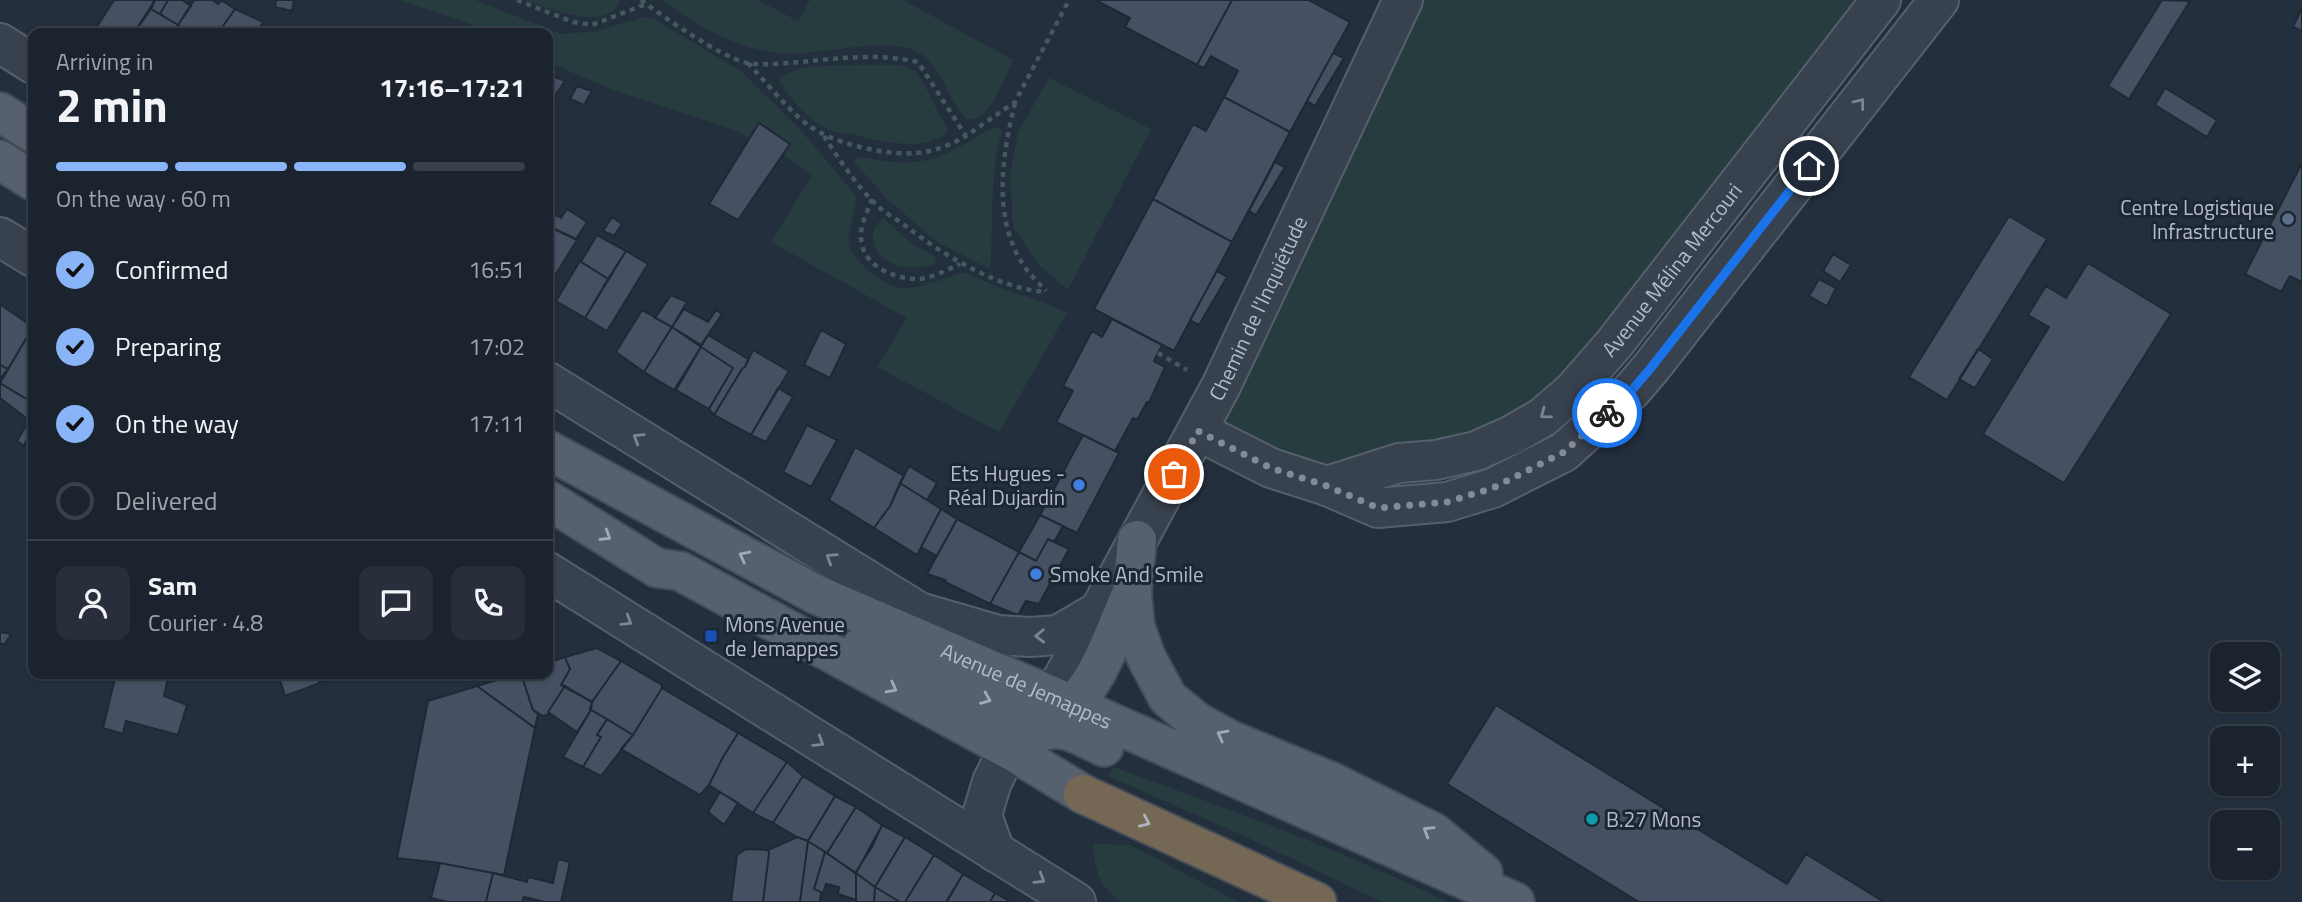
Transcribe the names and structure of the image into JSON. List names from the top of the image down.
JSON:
{
  "streets": {
    "main road": ["Avenue de Jemappes"],
    "street": ["Avenue Mélina Mercouri", "Chemin de l'Inquiétude"]
  },
  "places": {
    "other": [
      "Centre Logistique Infrastructure",
      "Ets Hugues - Réal Dujardin",
      "Smoke And Smile",
      "B.27 Mons"
    ],
    "transit": ["Mons Avenue de Jemappes"]
  },
  "page": {
    "heading": ["2 min", "Arriving in", "17:16–17:21"],
    "panel": ["Sam", "Courier · 4.8"],
    "bar": "On the way · 60 m",
    "list": [
      ["Confirmed", "16:51"],
      ["Preparing", "17:02"],
      ["On the way", "17:11"],
      "Delivered"
    ],
    "map_buttons": ["+", "−"]
  }
}
